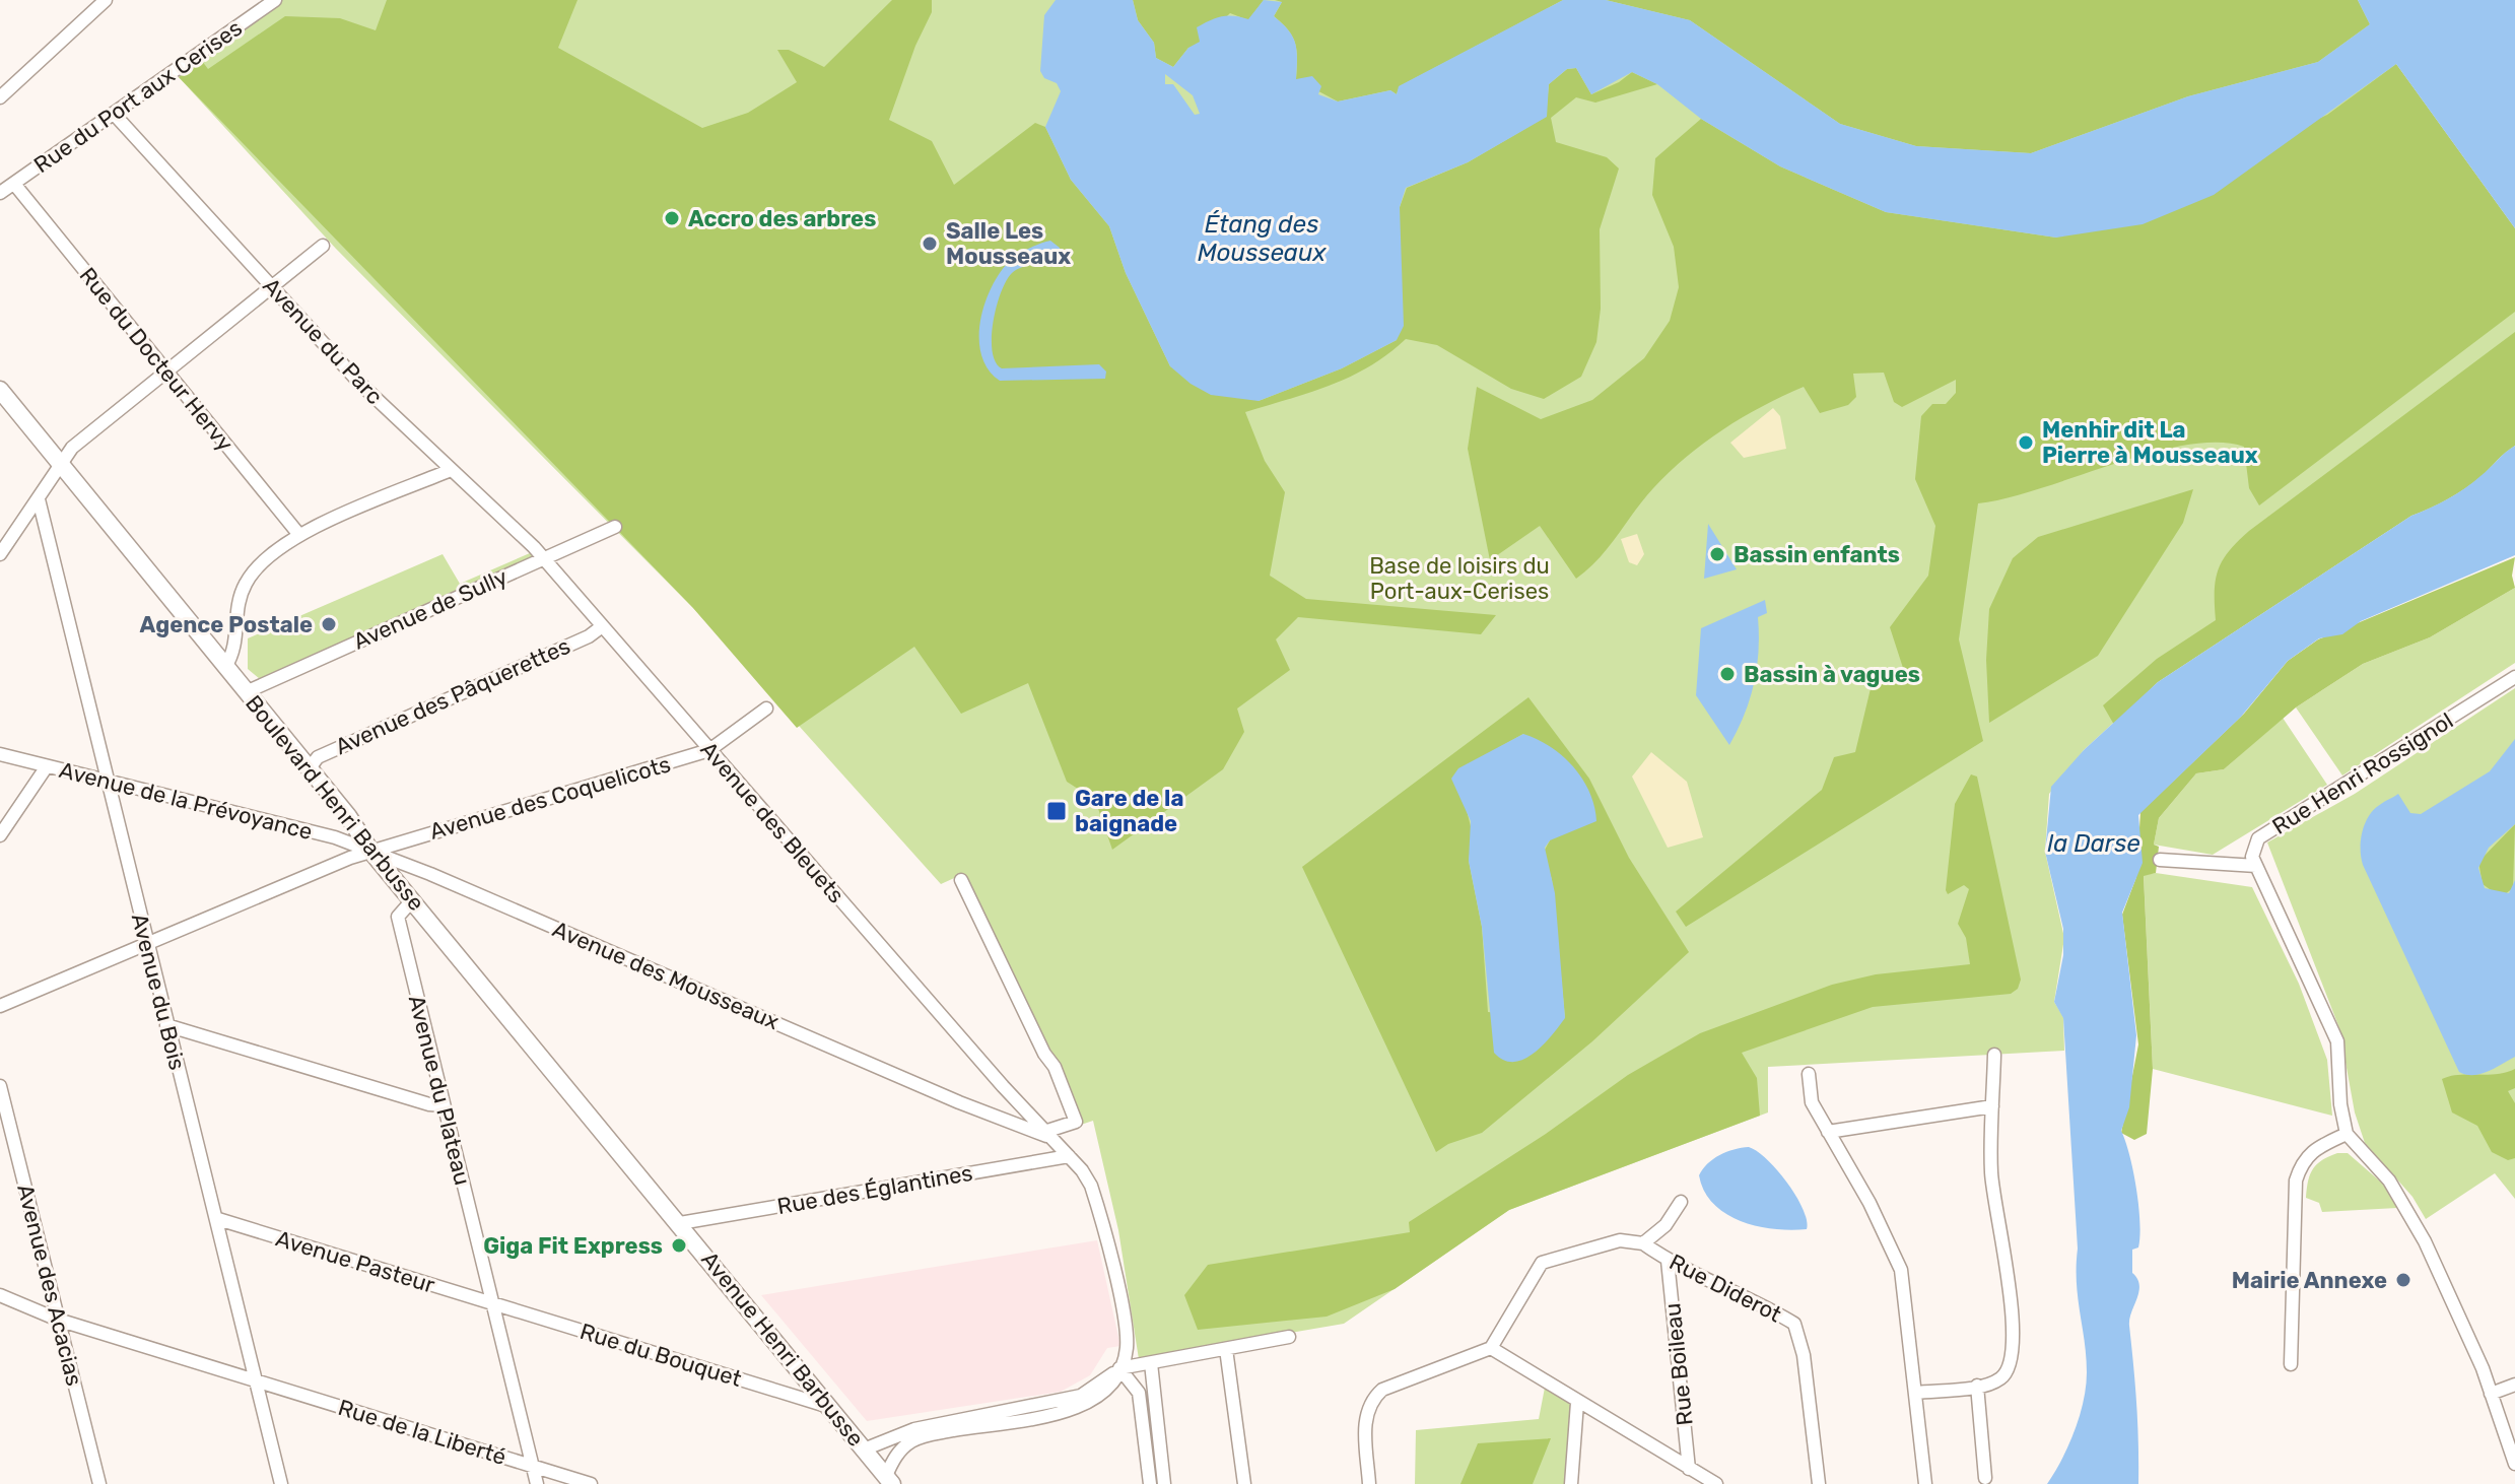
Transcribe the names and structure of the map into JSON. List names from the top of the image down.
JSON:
{
  "streets": {
    "main road": ["Boulevard Henri Barbusse", "Avenue Henri Barbusse"],
    "street": [
      "Rue du Port aux Cerises",
      "Avenue du Parc",
      "Rue du Docteur Hervy",
      "Avenue de Sully",
      "Avenue des Pâquerettes",
      "Rue Henri Rossignol",
      "Avenue des Coquelicots",
      "Avenue de la Prévoyance",
      "Avenue des Bleuets",
      "Avenue des Mousseaux",
      "Avenue du Bois",
      "Avenue du Plateau",
      "Rue des Églantines",
      "Avenue Pasteur",
      "Avenue des Acacias",
      "Rue Diderot",
      "Rue du Bouquet",
      "Rue Boileau",
      "Rue de la Liberté"
    ]
  },
  "crossings": [
    ["Rue du Port aux Cerises", "Avenue du Parc"],
    ["Rue du Port aux Cerises", "Rue du Docteur Hervy"],
    ["Avenue du Parc", "Avenue de Sully"],
    ["Avenue du Parc", "Avenue des Bleuets"],
    ["Avenue de Sully", "Boulevard Henri Barbusse"],
    ["Avenue de Sully", "Avenue des Bleuets"],
    ["Avenue des Pâquerettes", "Boulevard Henri Barbusse"],
    ["Avenue des Pâquerettes", "Avenue des Bleuets"],
    ["Avenue des Coquelicots", "Avenue de la Prévoyance"],
    ["Avenue des Coquelicots", "Boulevard Henri Barbusse"],
    ["Avenue des Coquelicots", "Avenue des Bleuets"],
    ["Avenue des Coquelicots", "Avenue des Mousseaux"],
    ["Avenue des Coquelicots", "Avenue du Bois"],
    ["Avenue de la Prévoyance", "Boulevard Henri Barbusse"],
    ["Avenue de la Prévoyance", "Avenue des Mousseaux"],
    ["Avenue de la Prévoyance", "Avenue du Bois"],
    ["Boulevard Henri Barbusse", "Avenue des Mousseaux"],
    ["Boulevard Henri Barbusse", "Avenue du Plateau"],
    ["Boulevard Henri Barbusse", "Rue des Églantines"],
    ["Boulevard Henri Barbusse", "Avenue Henri Barbusse"],
    ["Avenue des Bleuets", "Avenue des Mousseaux"],
    ["Avenue des Bleuets", "Rue des Églantines"],
    ["Avenue du Bois", "Avenue Pasteur"],
    ["Avenue du Bois", "Rue de la Liberté"],
    ["Avenue du Plateau", "Avenue Pasteur"],
    ["Avenue du Plateau", "Rue du Bouquet"],
    ["Avenue du Plateau", "Rue de la Liberté"],
    ["Rue des Églantines", "Avenue Henri Barbusse"],
    ["Avenue Pasteur", "Rue du Bouquet"],
    ["Avenue des Acacias", "Rue de la Liberté"],
    ["Rue Diderot", "Rue Boileau"],
    ["Avenue Henri Barbusse", "Rue du Bouquet"]
  ],
  "water": ["Étang des Mousseaux", "la Darse"],
  "parks": ["Base de loisirs du Port-aux-Cerises"],
  "places": {
    "other": [
      "Accro des arbres",
      "Salle Les Mousseaux",
      "Menhir dit La Pierre à Mousseaux",
      "Bassin enfants",
      "Agence Postale",
      "Bassin à vagues",
      "Giga Fit Express",
      "Mairie Annexe"
    ],
    "transit": ["Gare de la baignade"]
  }
}
